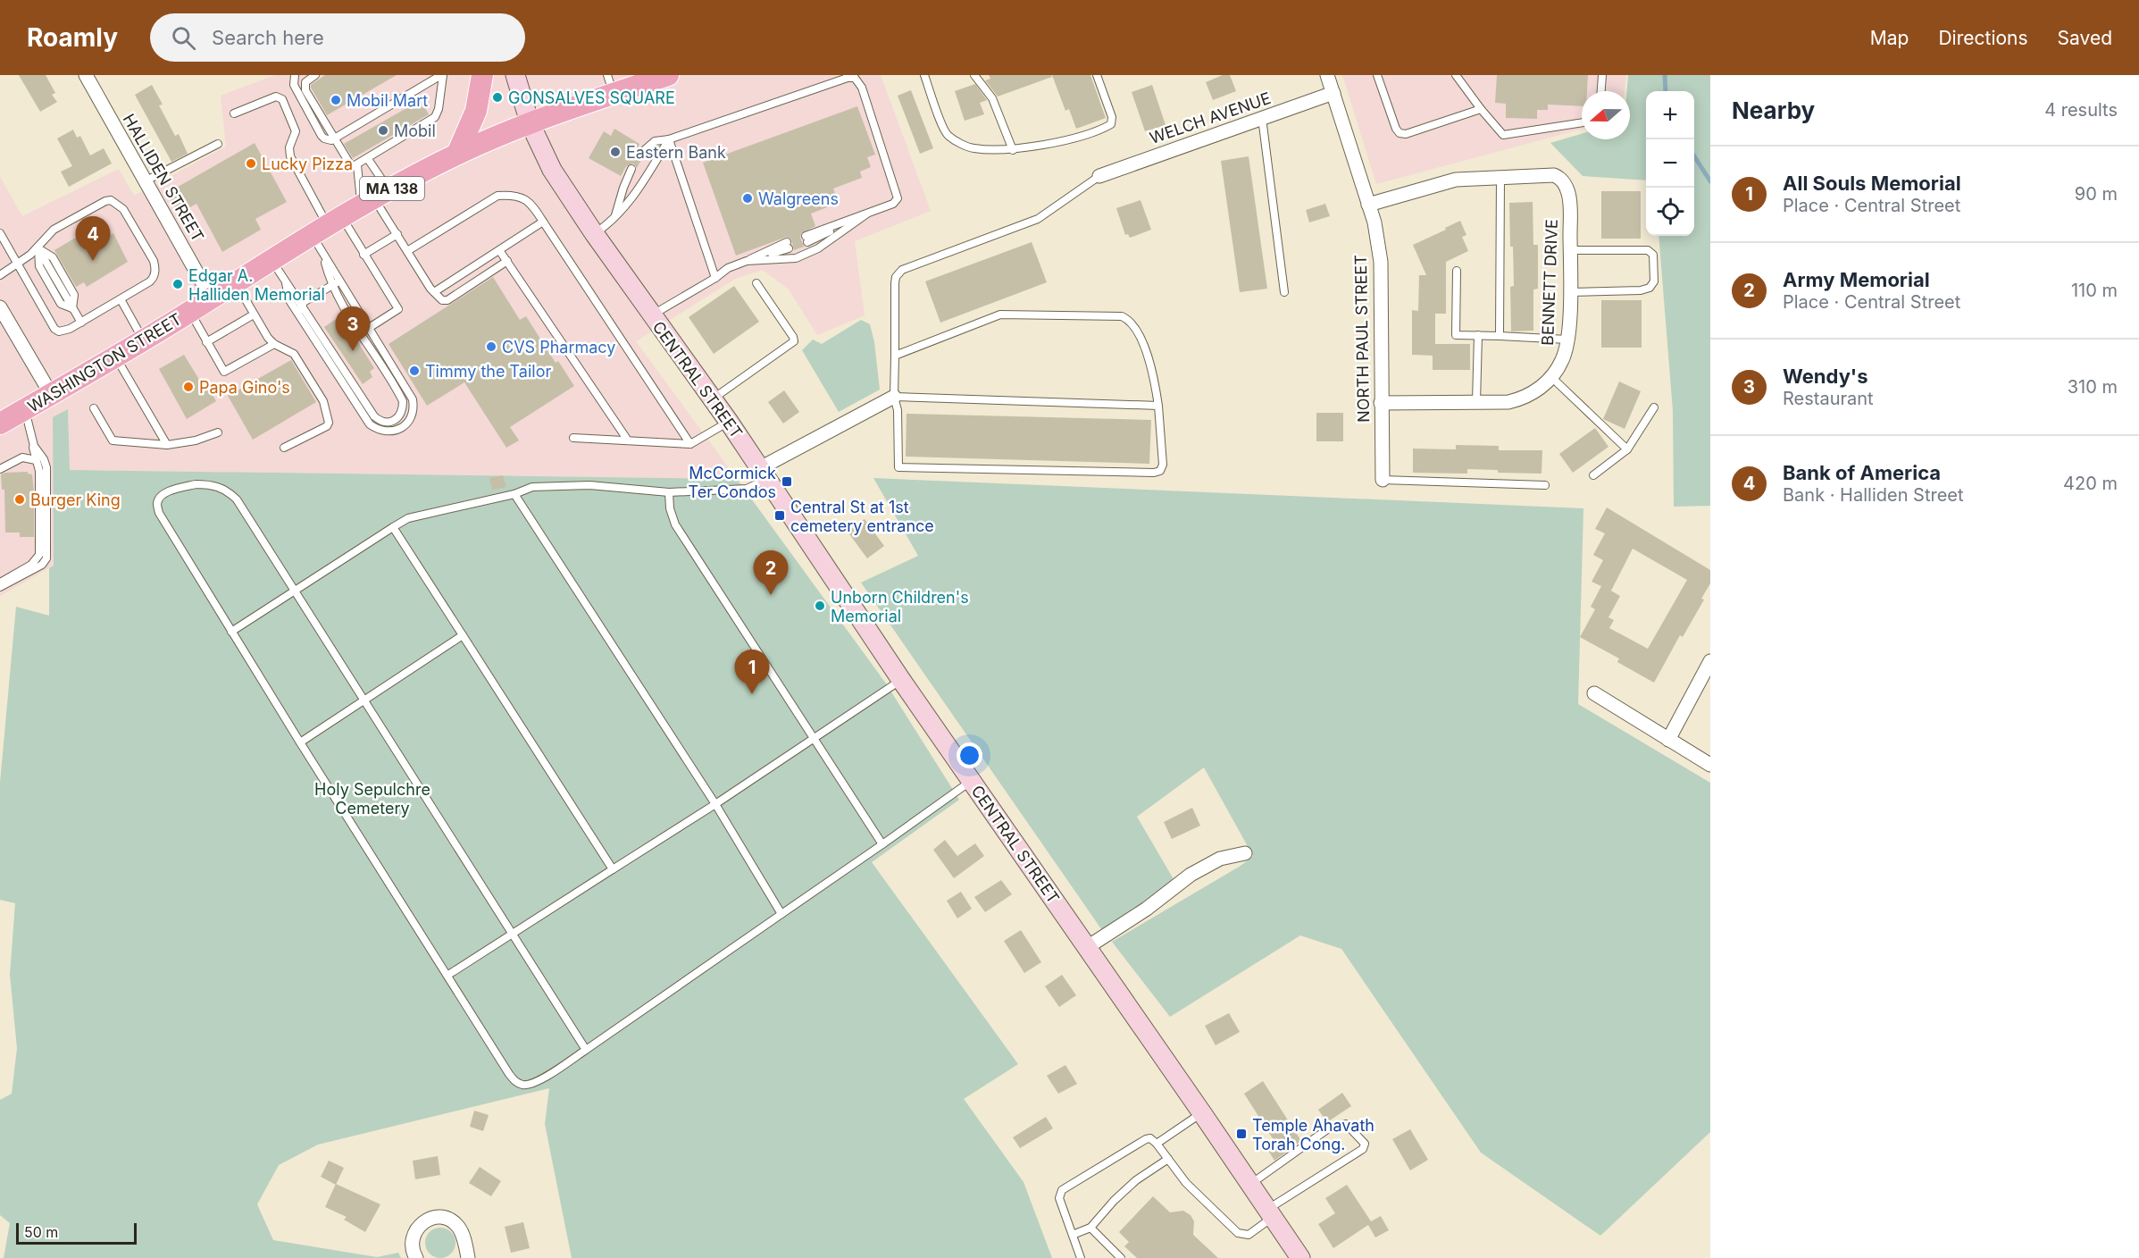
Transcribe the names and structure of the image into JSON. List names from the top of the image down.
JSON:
{
  "streets": {
    "main road": ["MA 138", "WASHINGTON STREET", "CENTRAL STREET"],
    "street": [
      "WELCH AVENUE",
      "HALLIDEN STREET",
      "BENNETT DRIVE",
      "NORTH PAUL STREET"
    ]
  },
  "crossings": [
    ["WELCH AVENUE", "NORTH PAUL STREET"],
    ["HALLIDEN STREET", "WASHINGTON STREET"],
    ["BENNETT DRIVE", "NORTH PAUL STREET"],
    ["WASHINGTON STREET", "CENTRAL STREET"]
  ],
  "parks": ["Holy Sepulchre Cemetery"],
  "places": {
    "other": [
      "GONSALVES SQUARE",
      "Mobil Mart",
      "Mobil",
      "Eastern Bank",
      "Lucky Pizza",
      "Walgreens",
      "Edgar A. Halliden Memorial",
      "CVS Pharmacy",
      "Timmy the Tailor",
      "Papa Gino's",
      "Burger King",
      "Unborn Children's Memorial"
    ],
    "transit": ["McCormick Ter Condos", "Central St at 1st cemetery entrance", "Temple Ahavath Torah Cong."]
  },
  "scale_bar": "50 m",
  "north": "left",
  "page": {
    "header": "Roamly",
    "search": "Search here",
    "nav": ["Map", "Directions", "Saved"],
    "heading": ["Nearby", "4 results"],
    "map_buttons": ["+", "−"],
    "list": [
      {
        "mark": "1",
        "name": "All Souls Memorial",
        "note": "Place · Central Street",
        "value": "90 m"
      },
      {
        "mark": "2",
        "name": "Army Memorial",
        "note": "Place · Central Street",
        "value": "110 m"
      },
      {
        "mark": "3",
        "name": "Wendy's",
        "note": "Restaurant",
        "value": "310 m"
      },
      {
        "mark": "4",
        "name": "Bank of America",
        "note": "Bank · Halliden Street",
        "value": "420 m"
      }
    ],
    "pins": [
      "4",
      "3",
      "2",
      "1"
    ],
    "scale": "50 m"
  }
}
